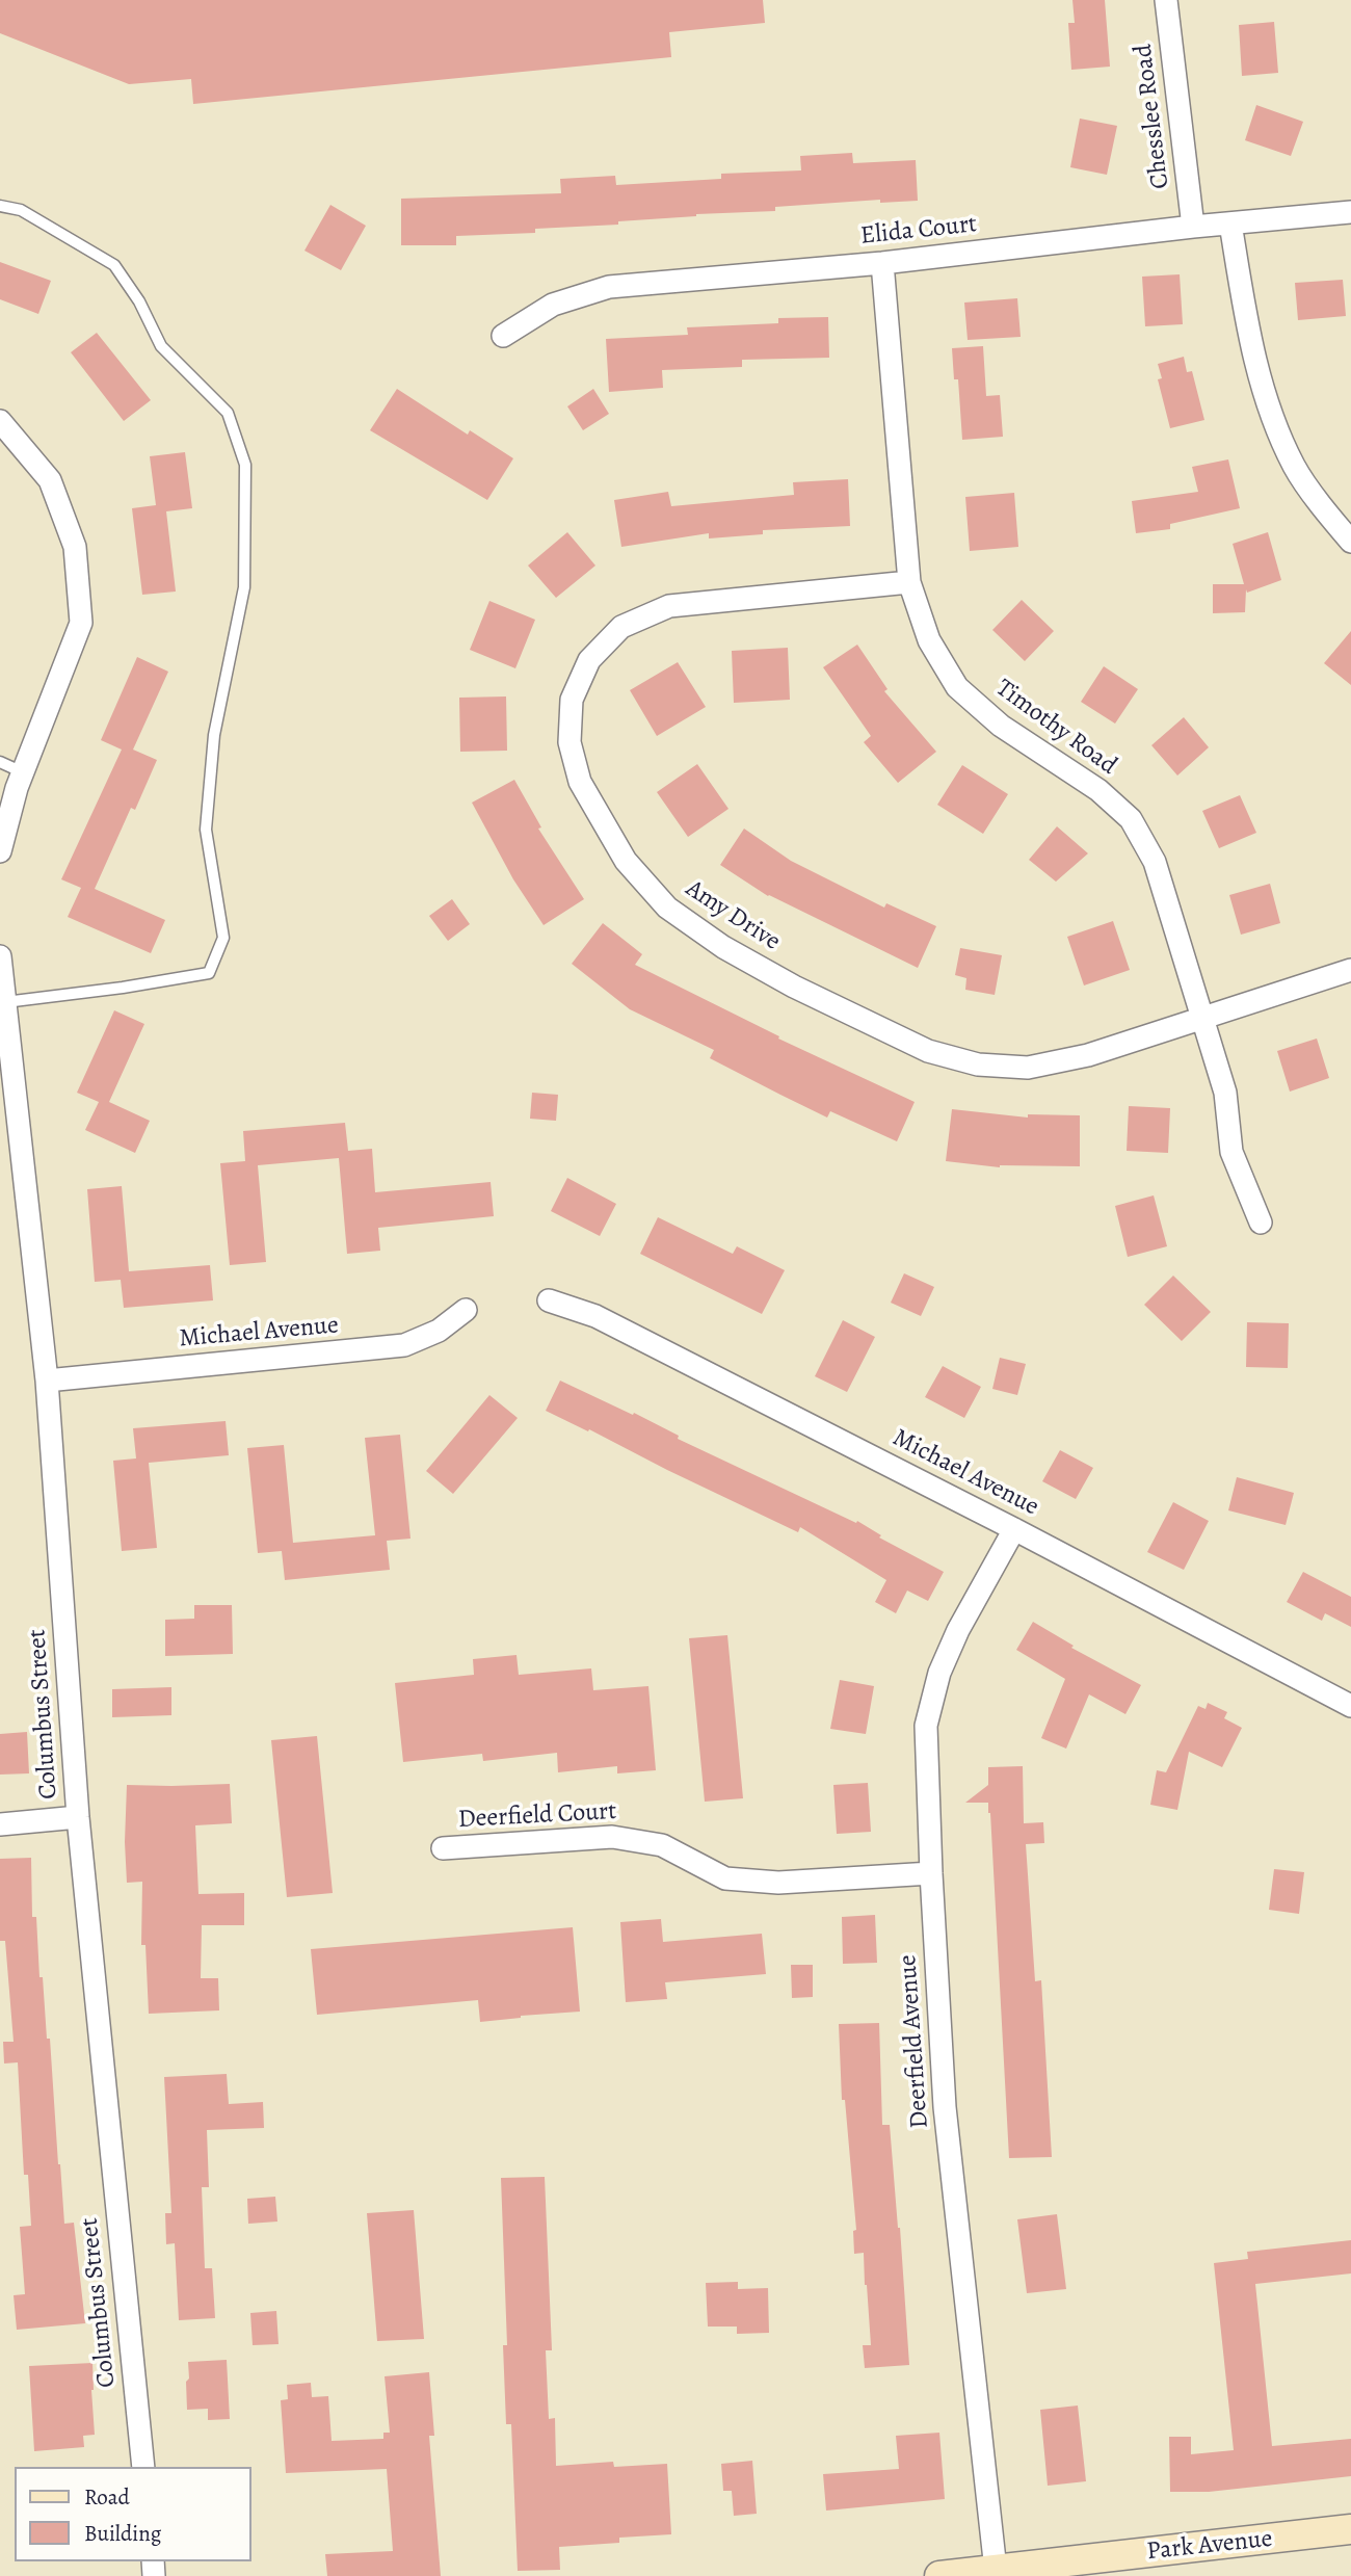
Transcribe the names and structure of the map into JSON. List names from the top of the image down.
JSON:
{
  "streets": {
    "street": [
      "Chesslee Road",
      "Elida Court",
      "Timothy Road",
      "Amy Drive",
      "Michael Avenue",
      "Columbus Street",
      "Deerfield Court",
      "Deerfield Avenue",
      "Park Avenue"
    ]
  },
  "crossings": [
    ["Chesslee Road", "Elida Court"],
    ["Elida Court", "Timothy Road"],
    ["Timothy Road", "Amy Drive"],
    ["Michael Avenue", "Columbus Street"],
    ["Michael Avenue", "Deerfield Avenue"],
    ["Deerfield Court", "Deerfield Avenue"],
    ["Deerfield Avenue", "Park Avenue"]
  ],
  "legend": ["Road", "Building"]
}
